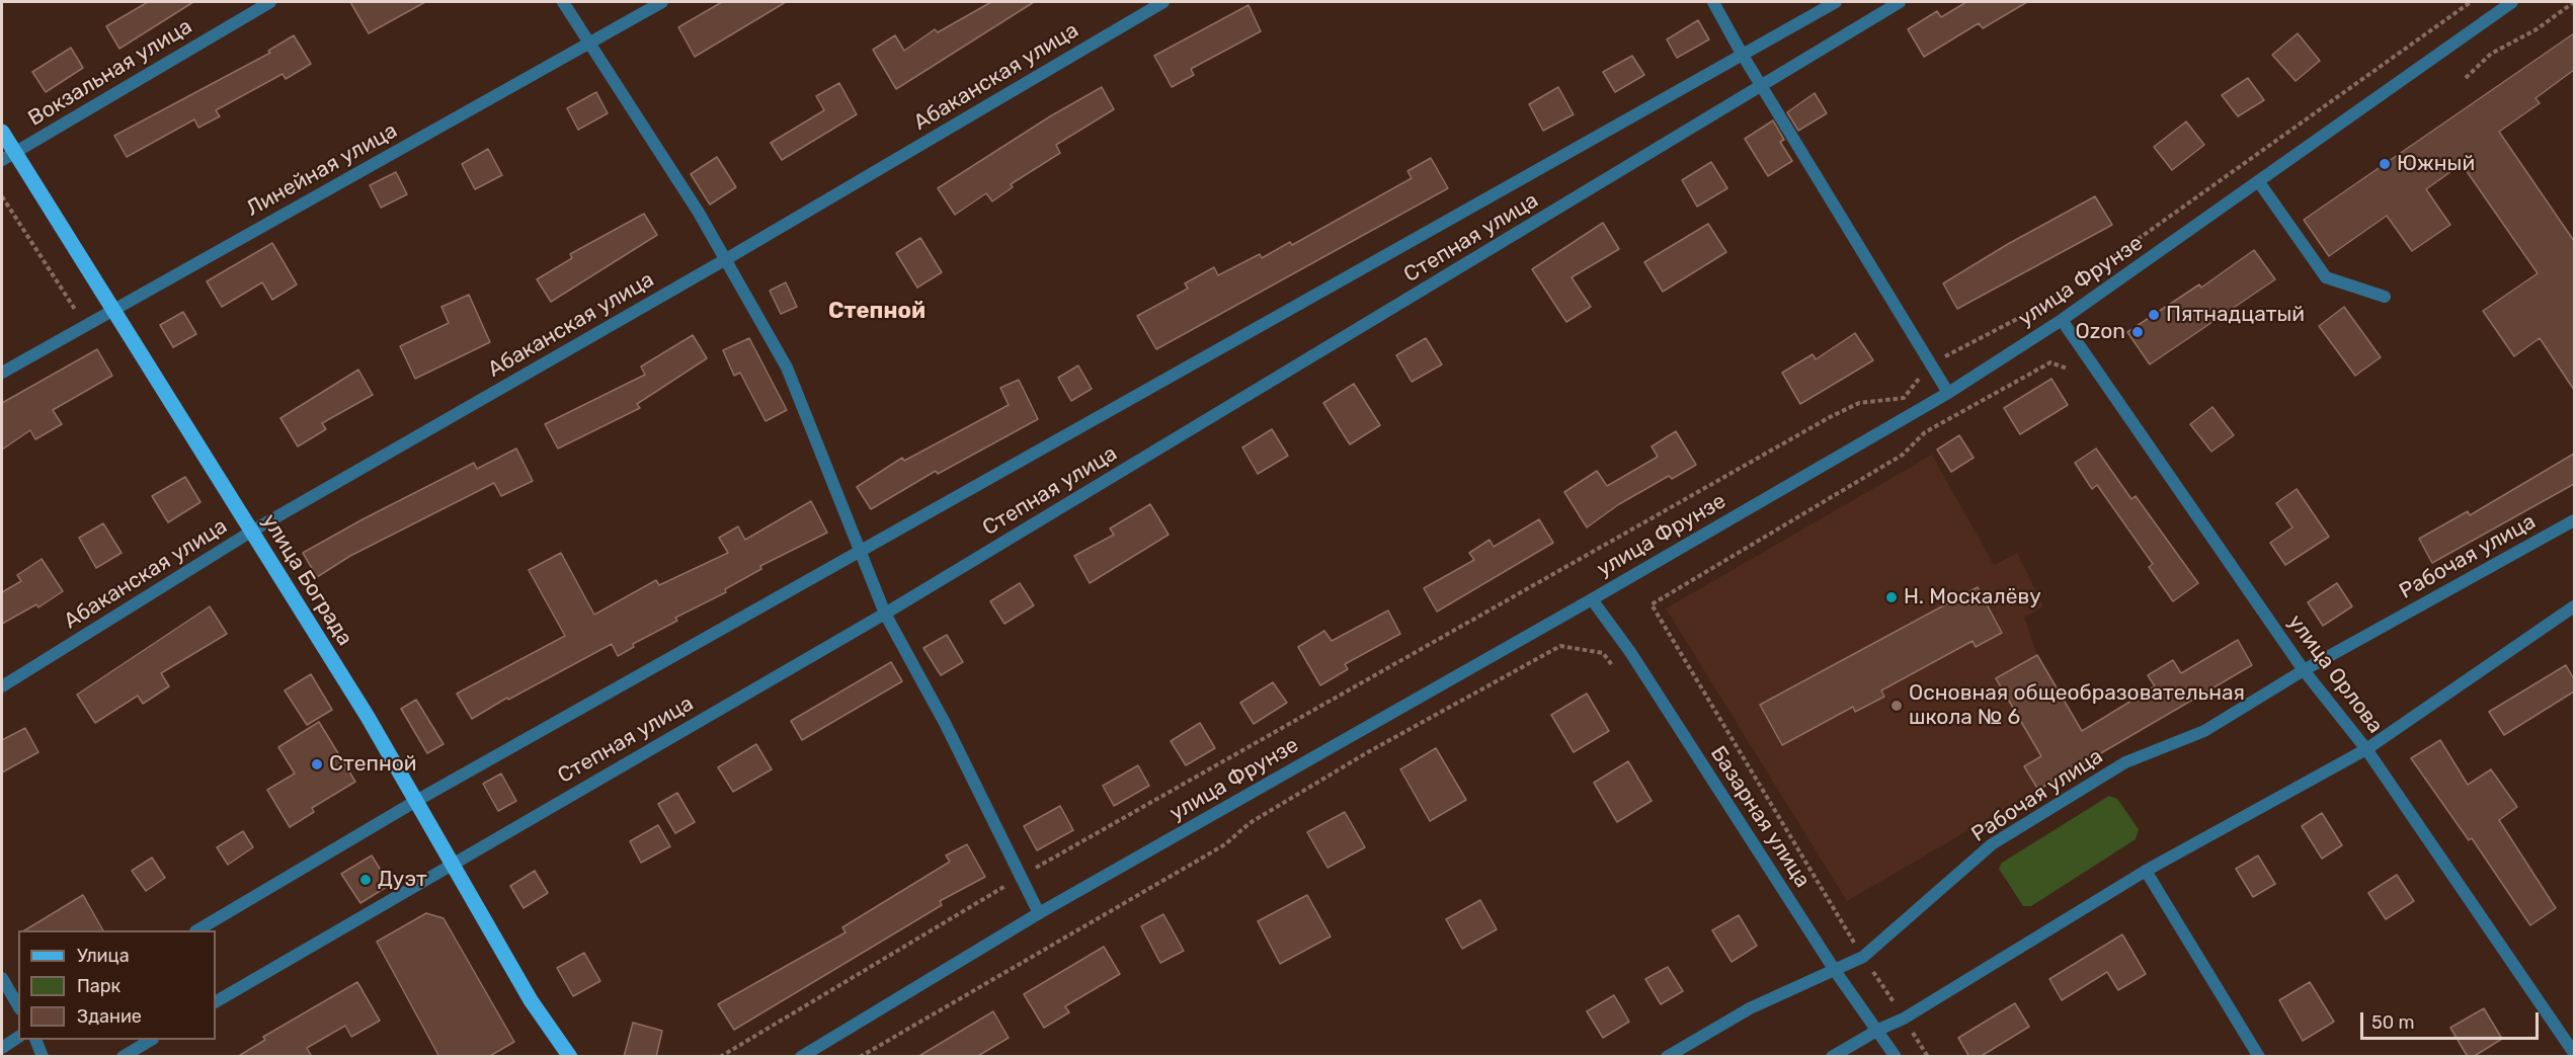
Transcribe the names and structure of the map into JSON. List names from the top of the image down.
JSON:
{
  "streets": {
    "main road": ["улица Бограда"],
    "street": [
      "Вокзальная улица",
      "Абаканская улица",
      "Линейная улица",
      "Степная улица",
      "улица Фрунзе",
      "Рабочая улица",
      "улица Орлова",
      "Базарная улица"
    ]
  },
  "crossings": [
    ["Вокзальная улица", "улица Бограда"],
    ["Абаканская улица", "улица Бограда"],
    ["Линейная улица", "улица Бограда"],
    ["Степная улица", "улица Бограда"],
    ["улица Фрунзе", "улица Орлова"],
    ["улица Фрунзе", "Базарная улица"],
    ["Рабочая улица", "улица Орлова"],
    ["Рабочая улица", "Базарная улица"]
  ],
  "districts": ["Степной"],
  "places": [
    "Южный",
    "Пятнадцатый",
    "Ozon",
    "Н. Москалёву",
    "Основная общеобразовательная школа № 6",
    "Степной",
    "Дуэт"
  ],
  "legend": ["Улица", "Парк", "Здание"],
  "scale_bar": "50 m"
}
